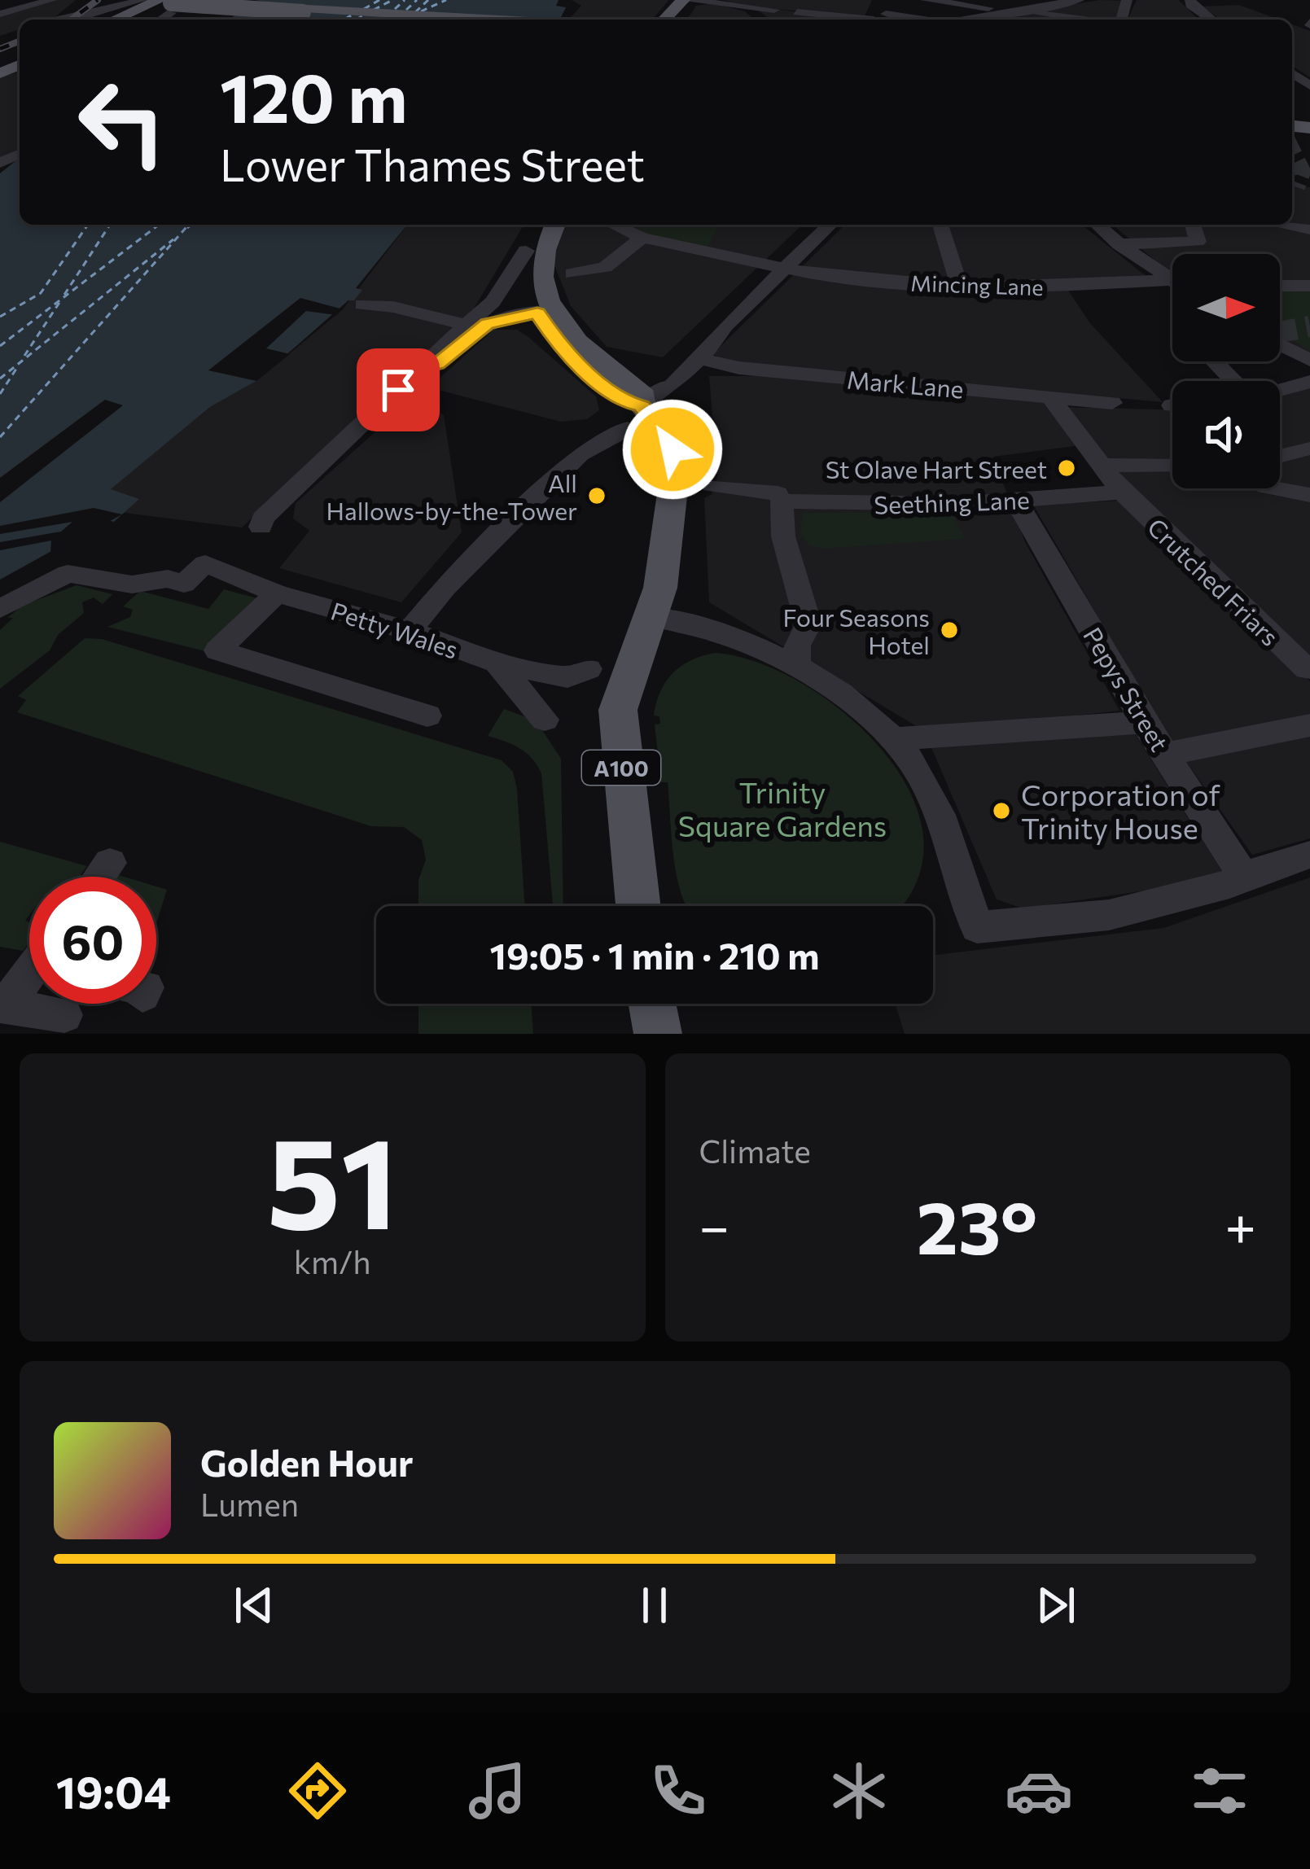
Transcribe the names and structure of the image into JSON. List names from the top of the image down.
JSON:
{
  "streets": {
    "main road": ["A100"],
    "street": [
      "Mincing Lane",
      "Mark Lane",
      "Seething Lane",
      "Crutched Friars",
      "Petty Wales",
      "Pepys Street"
    ]
  },
  "crossings": [
    ["Mark Lane", "Crutched Friars"],
    ["Seething Lane", "Crutched Friars"],
    ["Seething Lane", "Pepys Street"]
  ],
  "parks": ["Trinity Square Gardens"],
  "places": [
    "St Olave Hart Street",
    "All Hallows-by-the-Tower",
    "Four Seasons Hotel",
    "Corporation of Trinity House"
  ],
  "north": "right",
  "page": {
    "turn": ["120 m", "Lower Thames Street"],
    "limit": "60",
    "trip": "19:05 · 1 min · 210 m",
    "tile": [
      ["51", "km/h"],
      "Climate"
    ],
    "heat": ["−", "23°", "+"],
    "song": ["Golden Hour", "Lumen"],
    "tabs": "19:04"
  }
}
